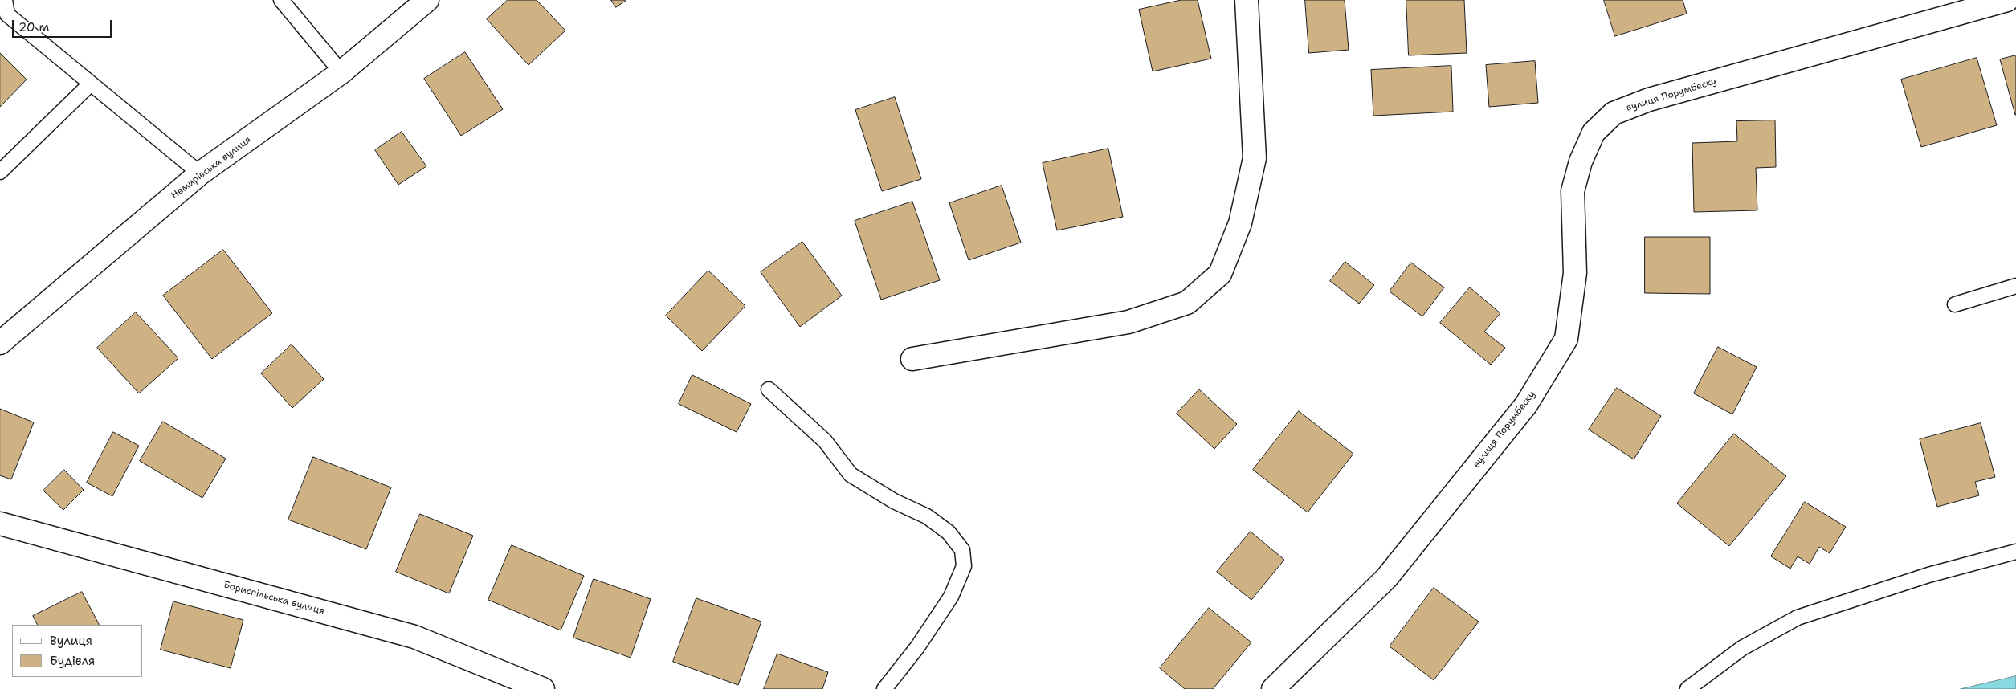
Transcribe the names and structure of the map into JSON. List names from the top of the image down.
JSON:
{
  "streets": {
    "street": ["вулиця Порумбеску", "Немирівська вулиця", "Бориспільська вулиця"]
  },
  "legend": ["Вулиця", "Будівля"],
  "scale_bar": "20 m"
}
